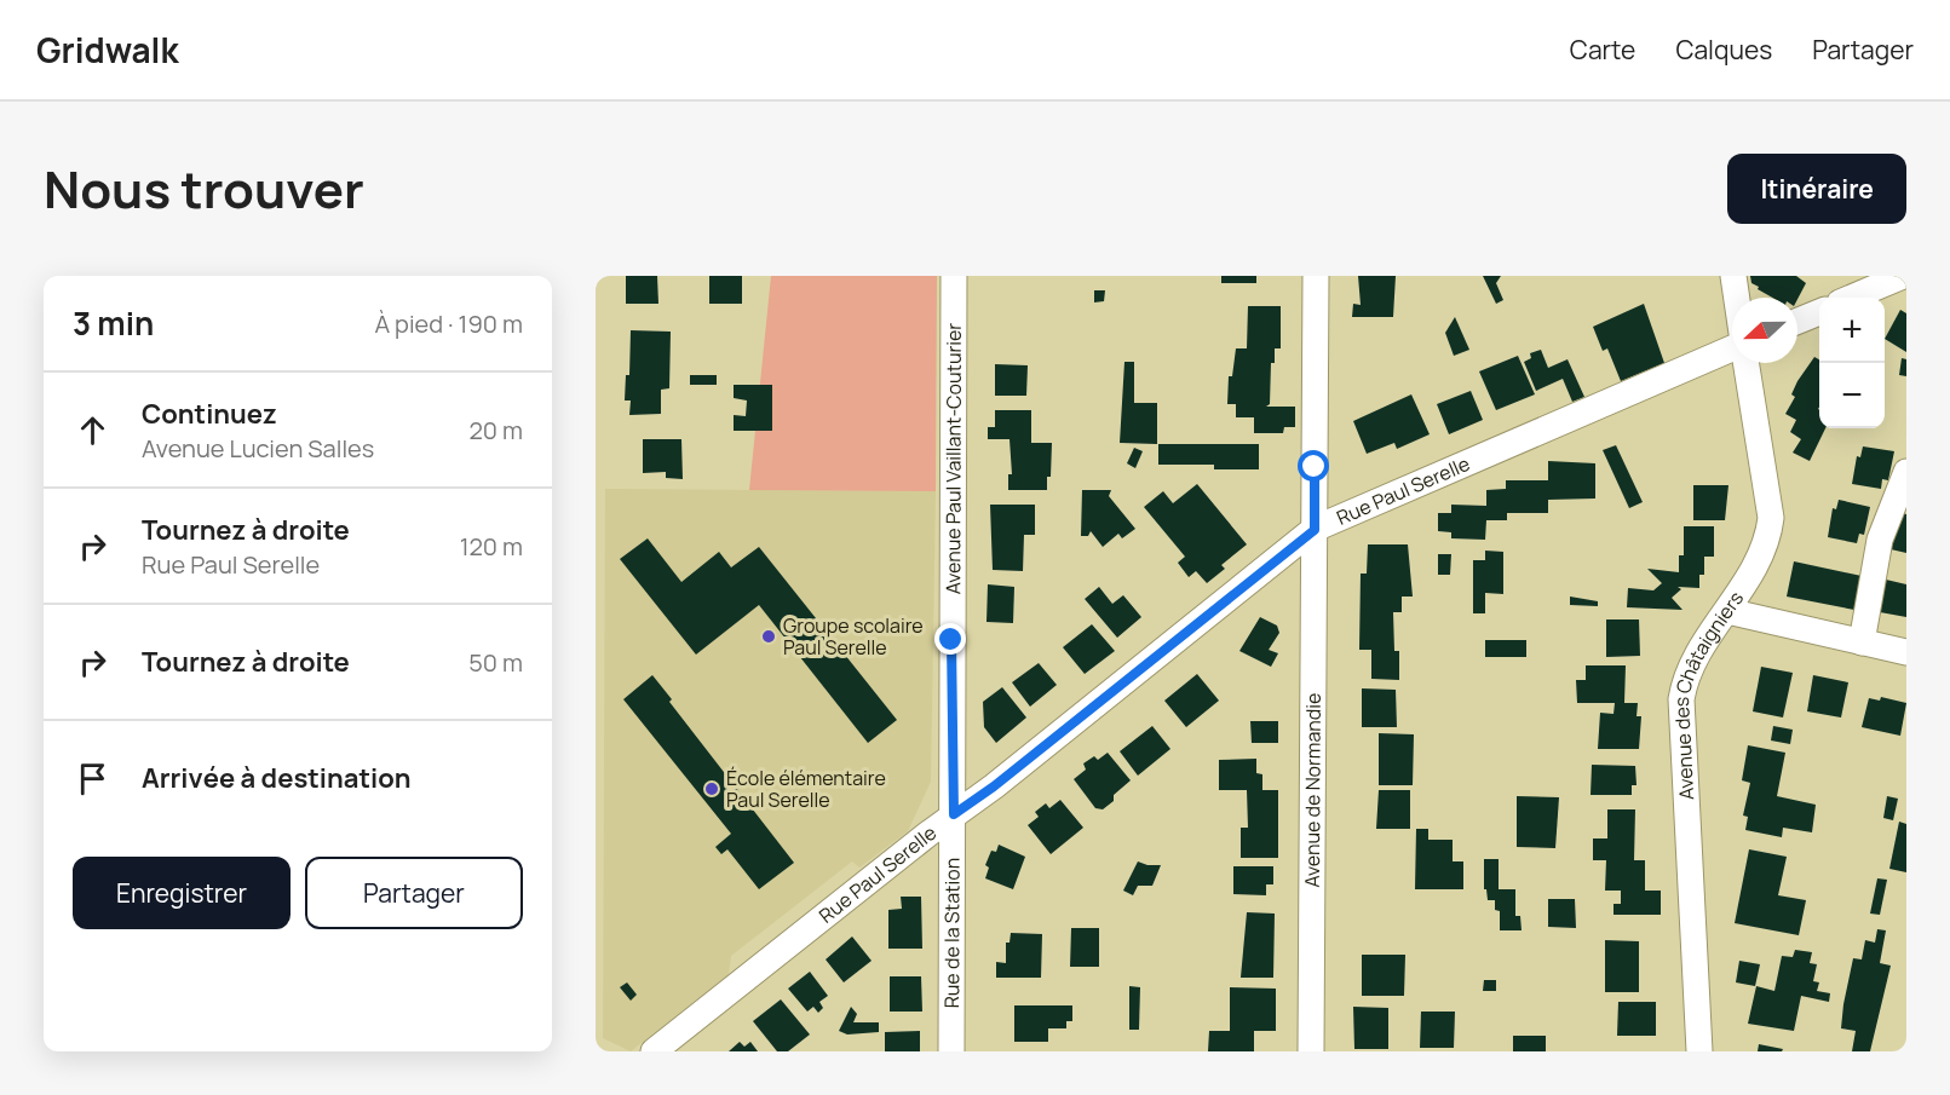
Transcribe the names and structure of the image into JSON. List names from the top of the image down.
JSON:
{
  "streets": {
    "street": [
      "Avenue Paul Vaillant-Couturier",
      "Rue Paul Serelle",
      "Avenue des Châtaigniers",
      "Avenue de Normandie",
      "Rue de la Station"
    ]
  },
  "crossings": [
    ["Avenue Paul Vaillant-Couturier", "Rue Paul Serelle"],
    ["Avenue Paul Vaillant-Couturier", "Rue de la Station"],
    ["Rue Paul Serelle", "Avenue de Normandie"],
    ["Rue Paul Serelle", "Rue de la Station"]
  ],
  "places": ["Groupe scolaire Paul Serelle", "École élémentaire Paul Serelle"],
  "north": "left",
  "page": {
    "header": "Gridwalk",
    "nav": ["Carte", "Calques", "Partager"],
    "title": "Nous trouver",
    "buttons": [
      "Itinéraire",
      ["Enregistrer", "Partager"]
    ],
    "heading": ["3 min", "À pied · 190 m"],
    "map_buttons": ["+", "−"],
    "list": [
      ["Continuez", "Avenue Lucien Salles", "20 m"],
      ["Tournez à droite", "Rue Paul Serelle", "120 m"],
      ["Tournez à droite", "50 m"],
      "Arrivée à destination"
    ]
  }
}
